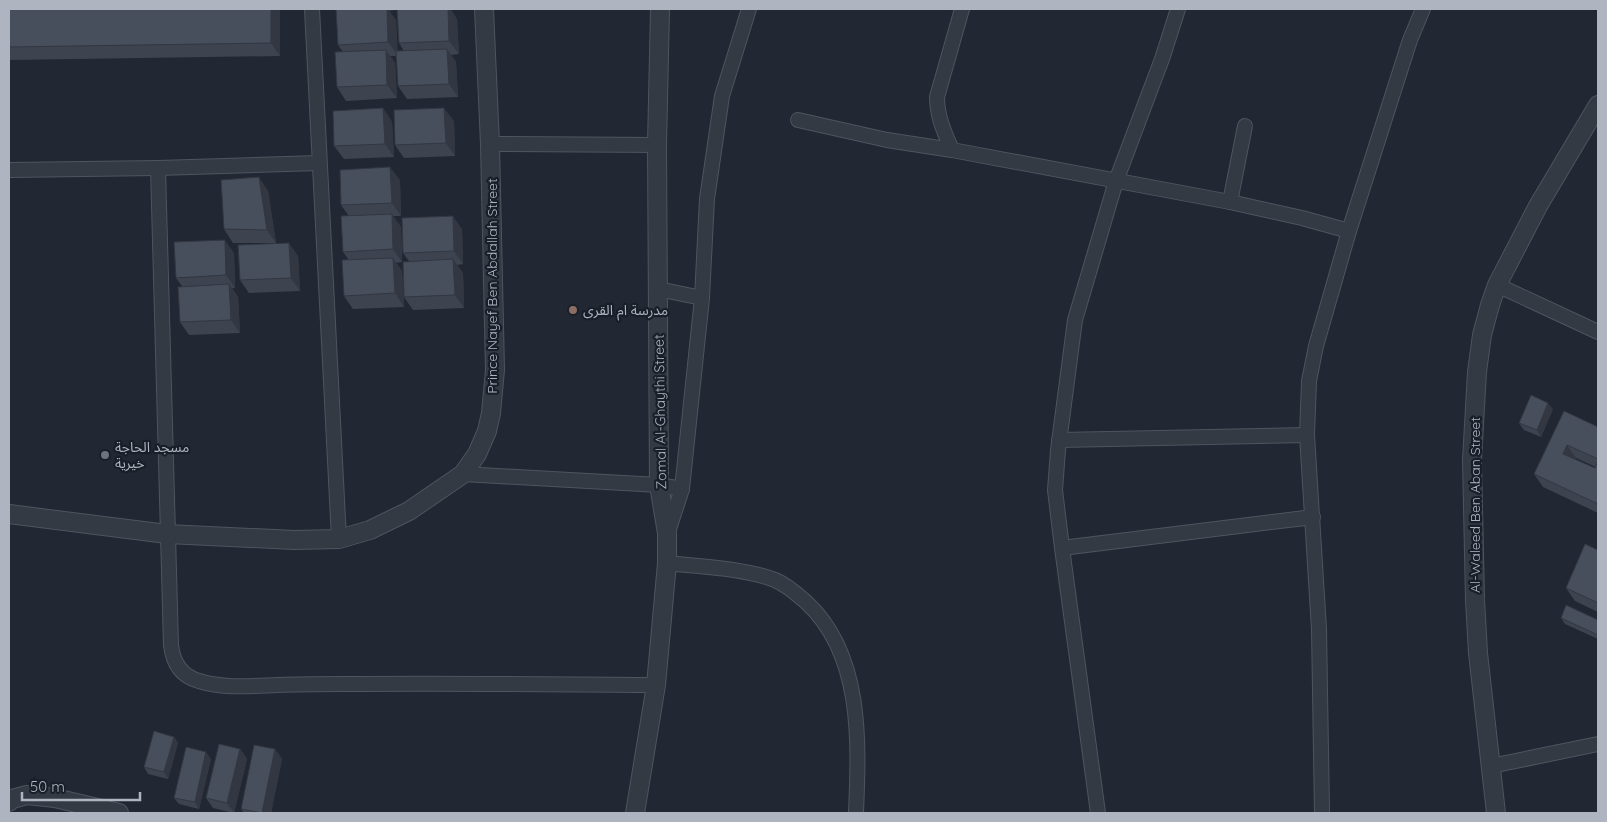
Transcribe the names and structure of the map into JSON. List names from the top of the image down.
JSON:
{
  "streets": {
    "street": ["Prince Nayef Ben Abdallah Street", "Zomal Al-Ghaythi Street", "Al-Waleed Ben Aban Street"]
  },
  "places": ["مدرسة ام القرى", "مسجد الحاجة خيرية"],
  "scale_bar": "50 m"
}
